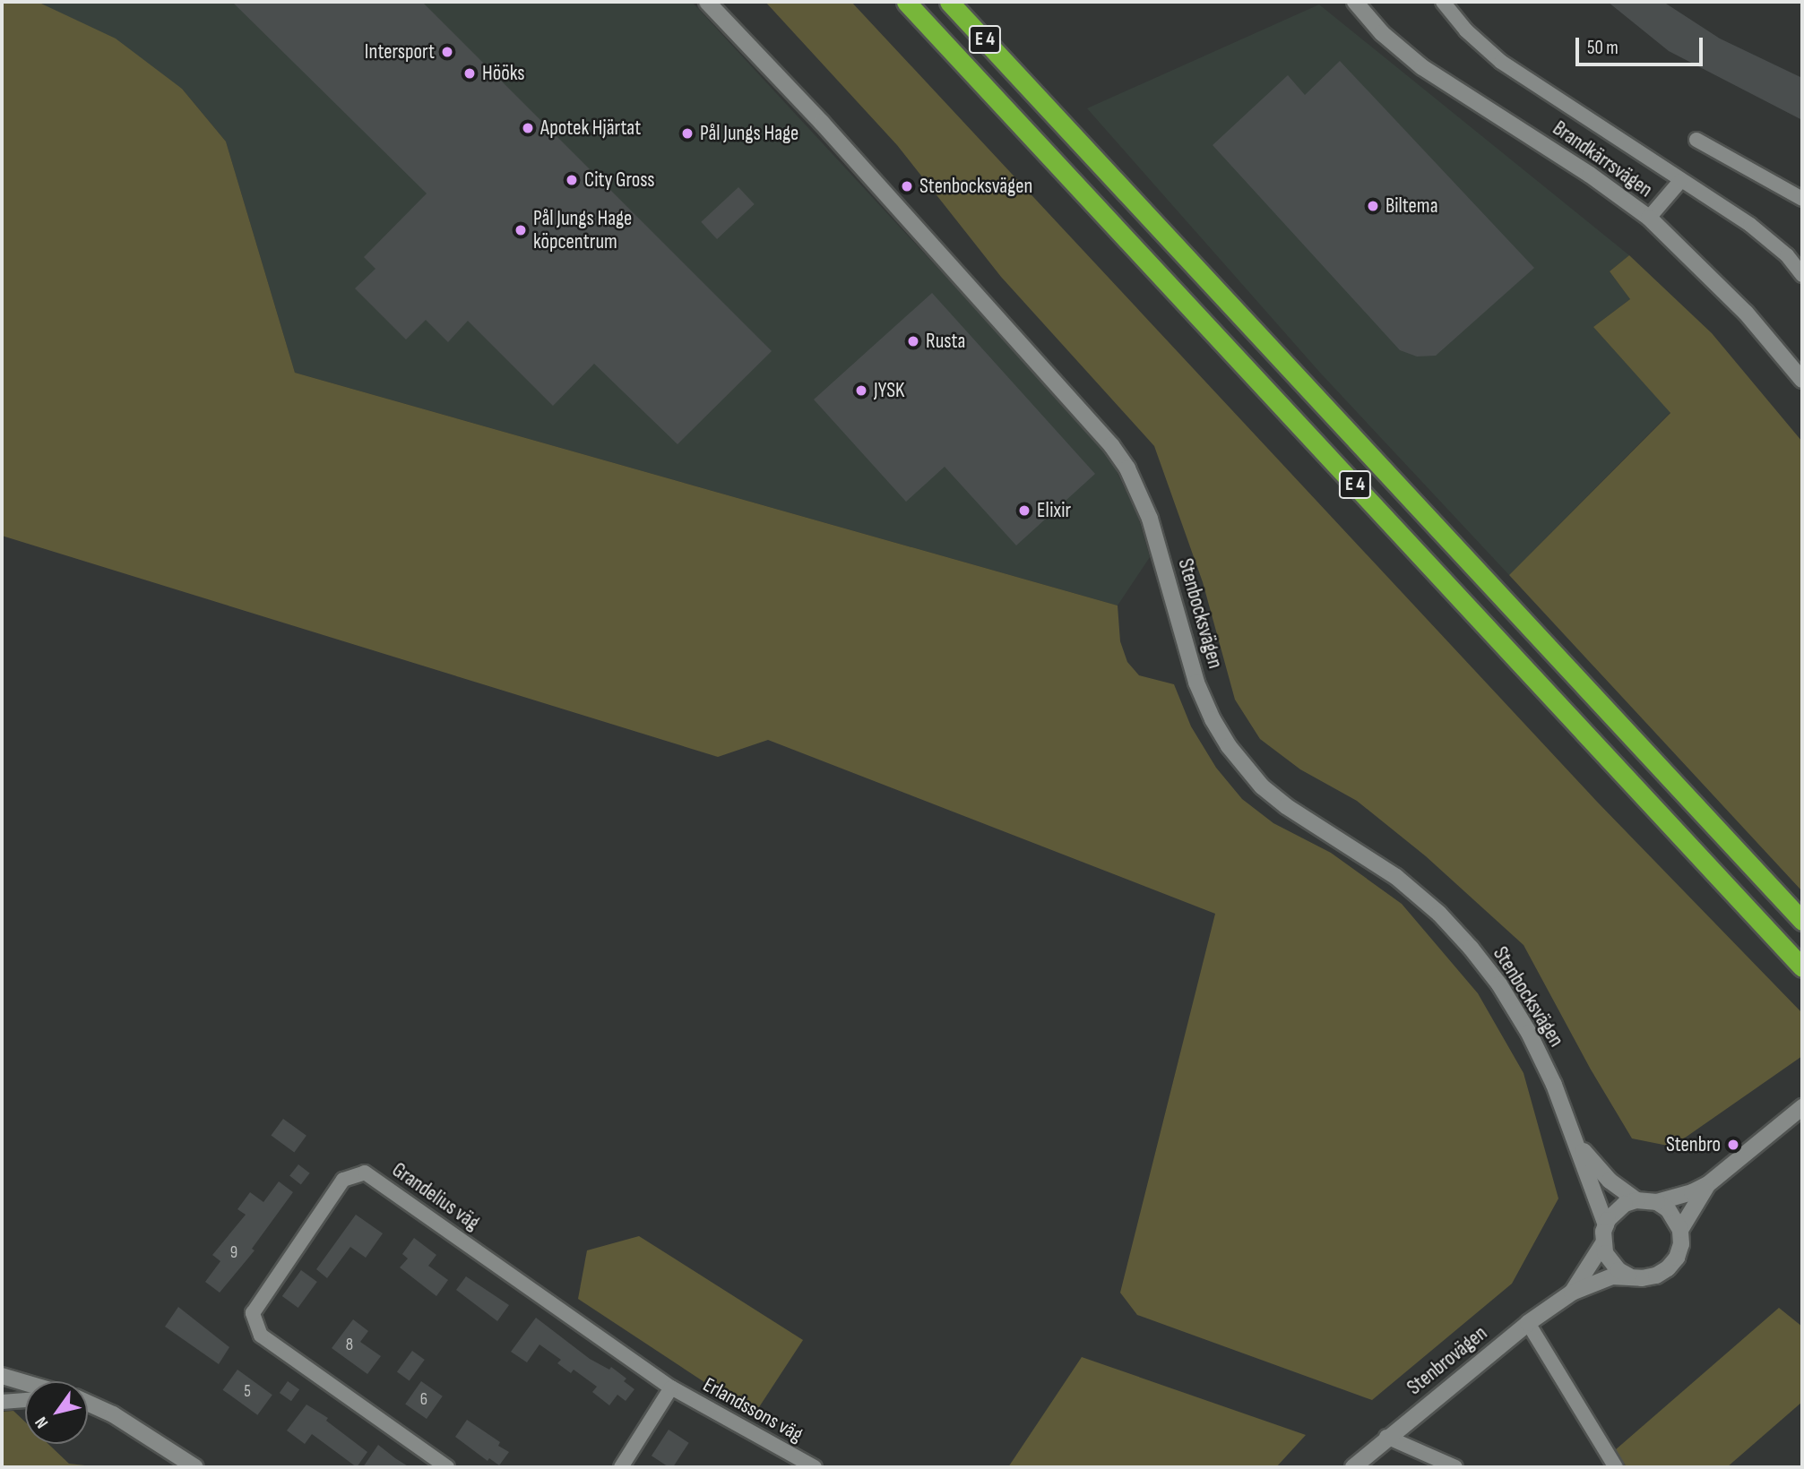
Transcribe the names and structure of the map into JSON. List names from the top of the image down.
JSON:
{
  "streets": {
    "highway": ["E 4"],
    "street": [
      "Brandkärrsvägen",
      "Stenbocksvägen",
      "Grandelius väg",
      "Stenbrovägen",
      "Erlandssons väg"
    ]
  },
  "crossings": [
    ["Stenbocksvägen", "Stenbrovägen"],
    ["Grandelius väg", "Erlandssons väg"]
  ],
  "places": [
    "Intersport",
    "Hööks",
    "Apotek Hjärtat",
    "Pål Jungs Hage",
    "City Gross",
    "Stenbocksvägen",
    "Biltema",
    "Pål Jungs Hage köpcentrum",
    "Rusta",
    "JYSK",
    "Elixir",
    "Stenbro"
  ],
  "house_numbers": [
    "9",
    "8",
    "5",
    "6"
  ],
  "scale_bar": "50 m",
  "north": "bottom left"
}
